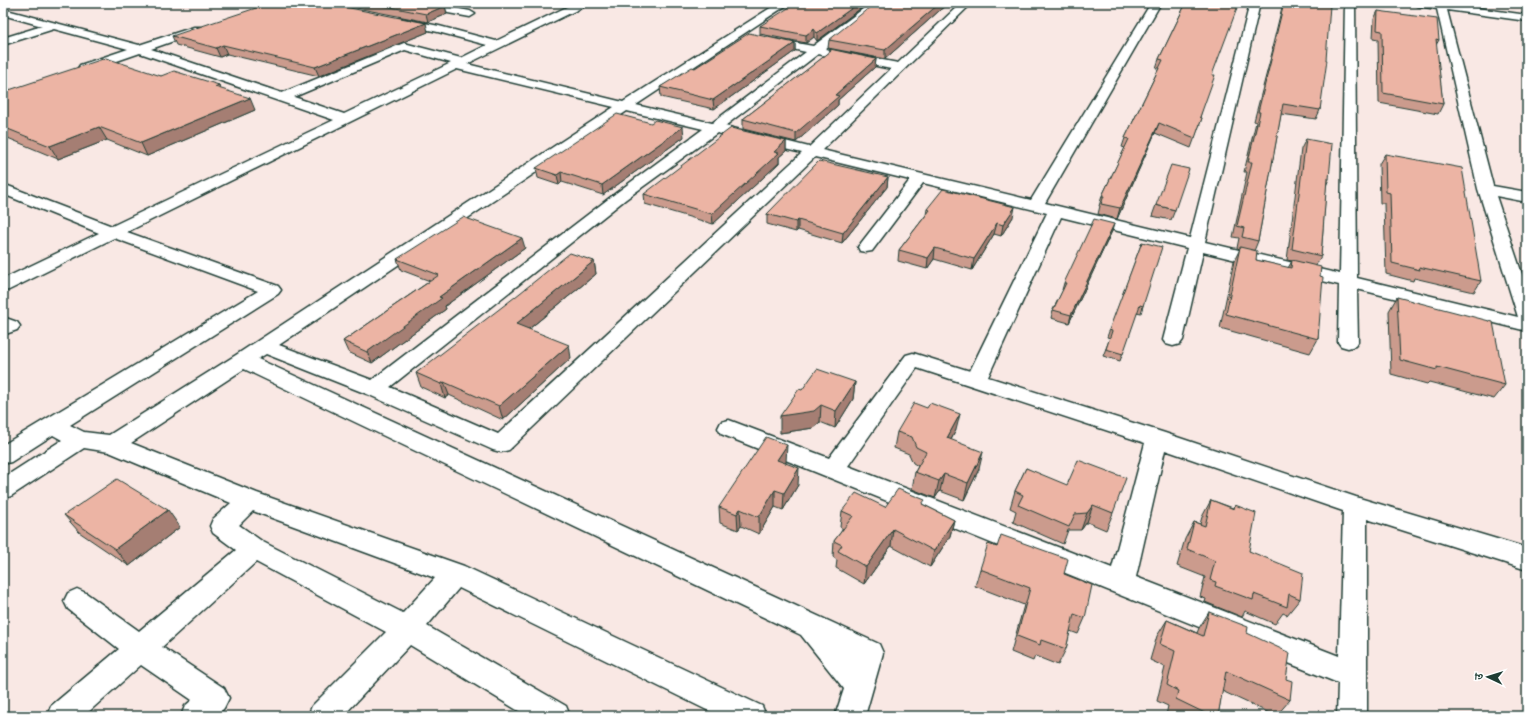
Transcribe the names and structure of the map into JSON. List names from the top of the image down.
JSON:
{
  "north": "left"
}
